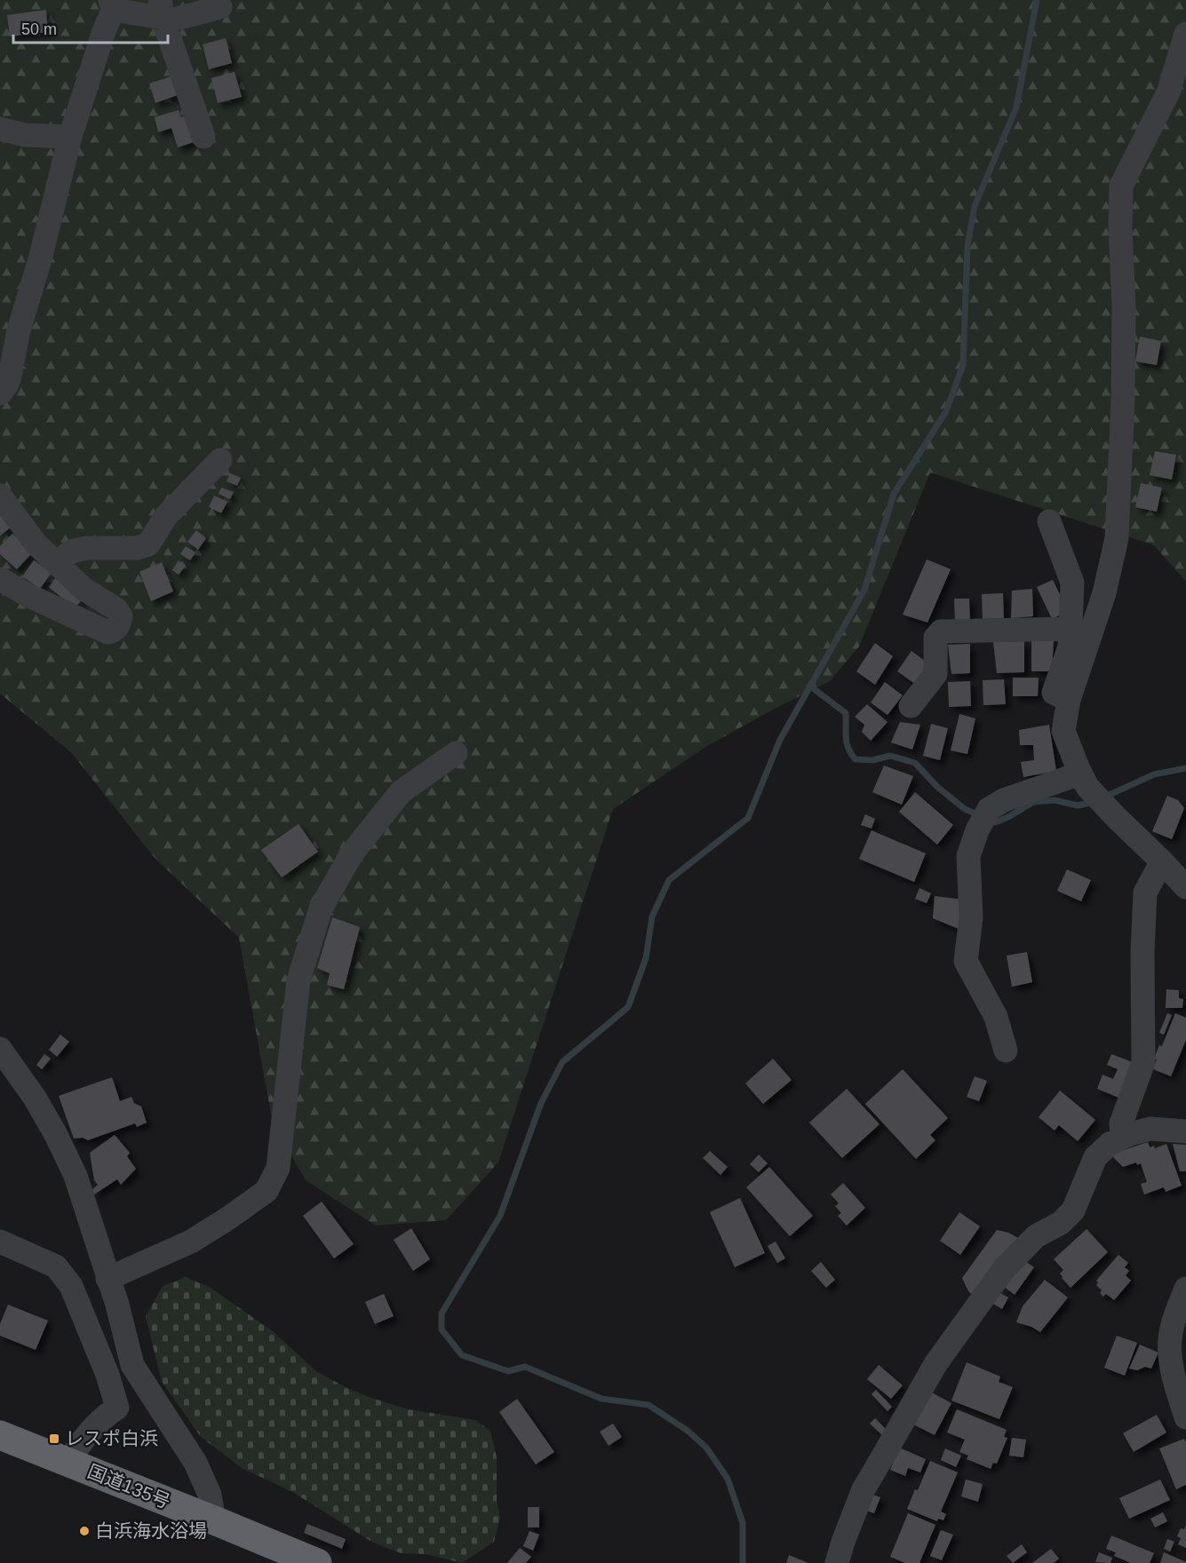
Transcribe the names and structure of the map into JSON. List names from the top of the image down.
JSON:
{
  "streets": {
    "highway": ["国道135号"]
  },
  "places": {
    "transit": ["レスポ白浜"],
    "other": ["白浜海水浴場"]
  },
  "scale_bar": "50 m"
}
